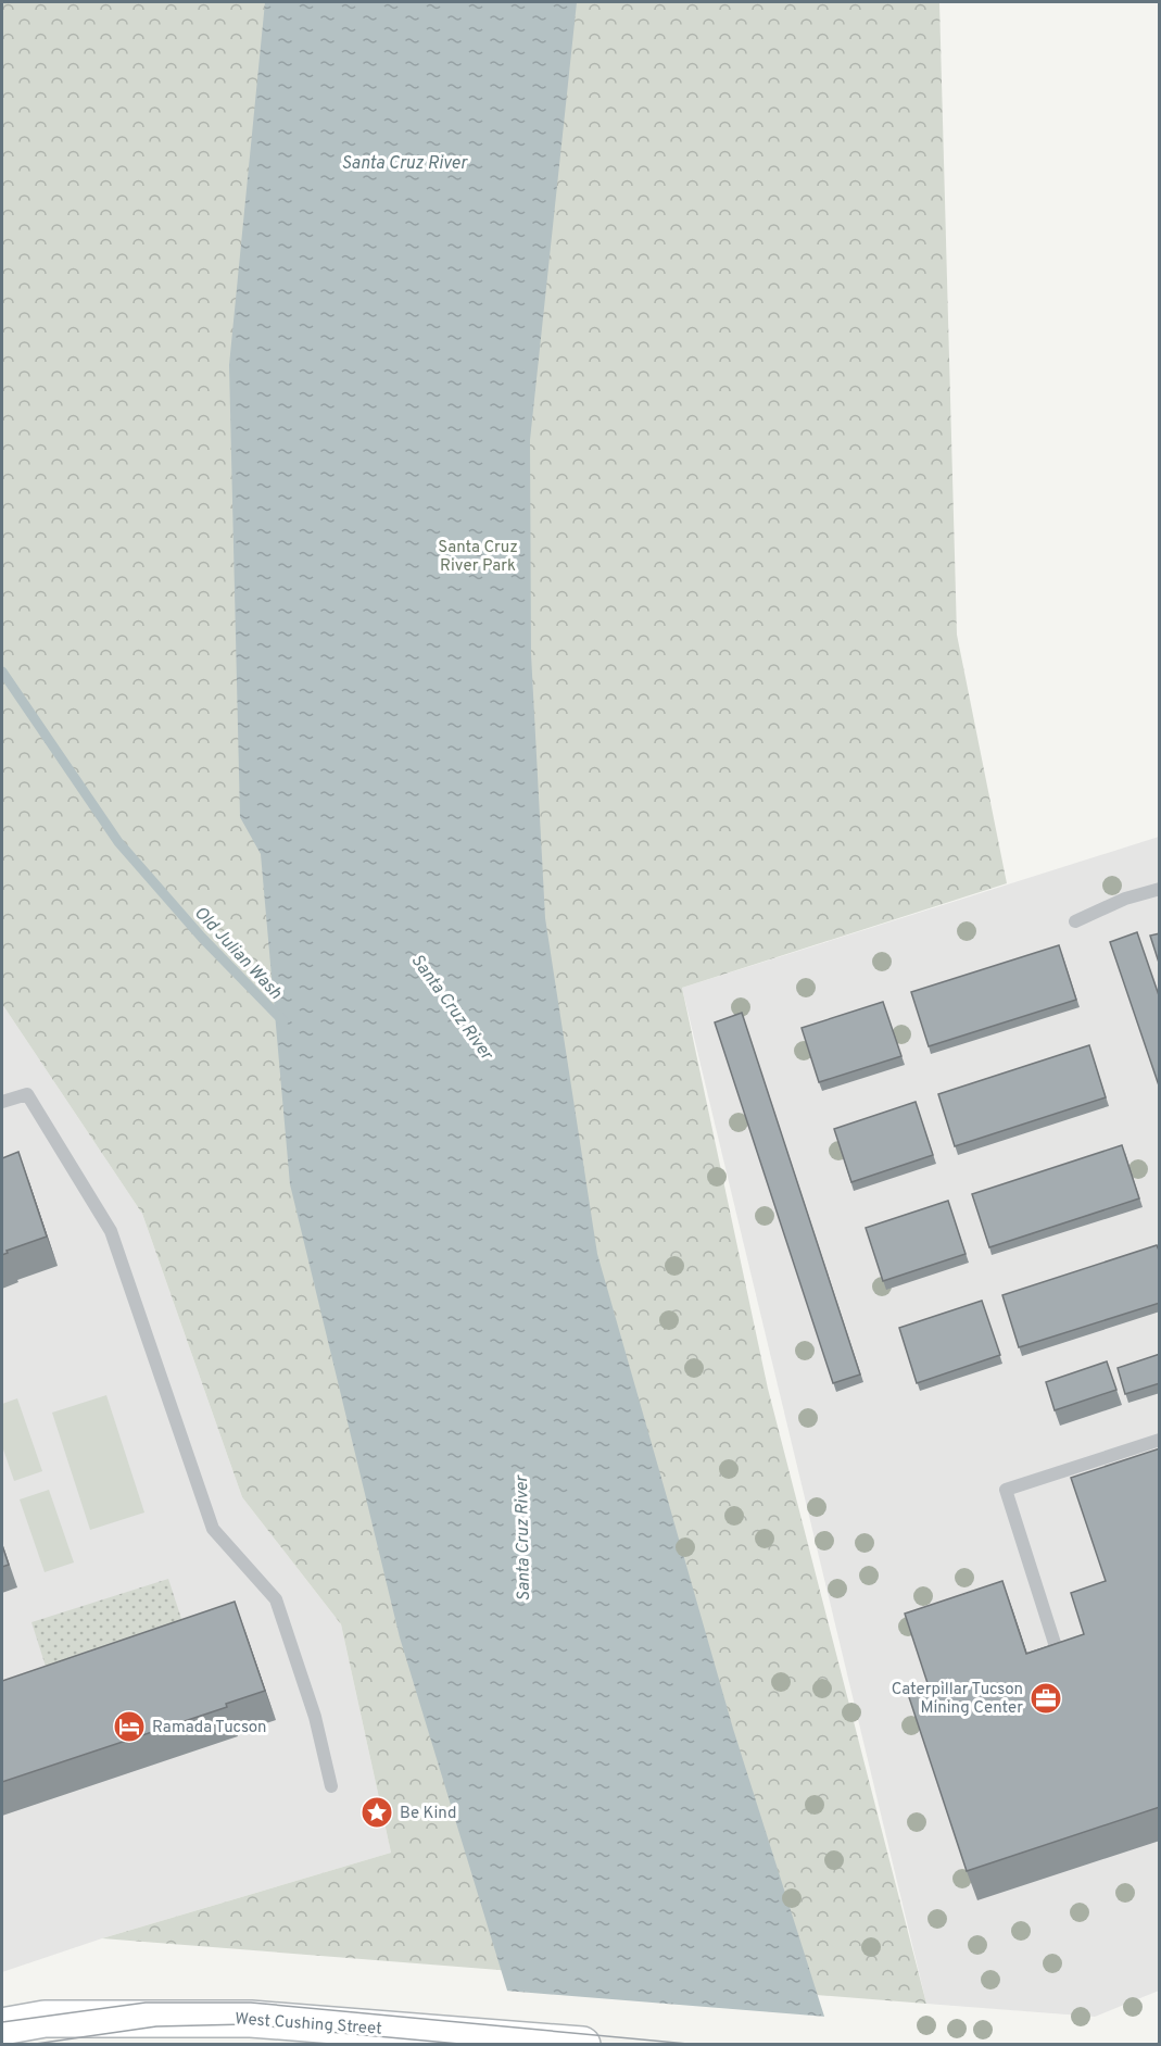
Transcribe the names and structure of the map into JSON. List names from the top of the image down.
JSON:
{
  "streets": {
    "street": ["West Cushing Street"]
  },
  "water": ["Santa Cruz River", "Old Julian Wash"],
  "parks": ["Santa Cruz River Park"],
  "places": {
    "office": ["Caterpillar Tucson Mining Center"],
    "hotel": ["Ramada Tucson"],
    "place": ["Be Kind"]
  }
}
